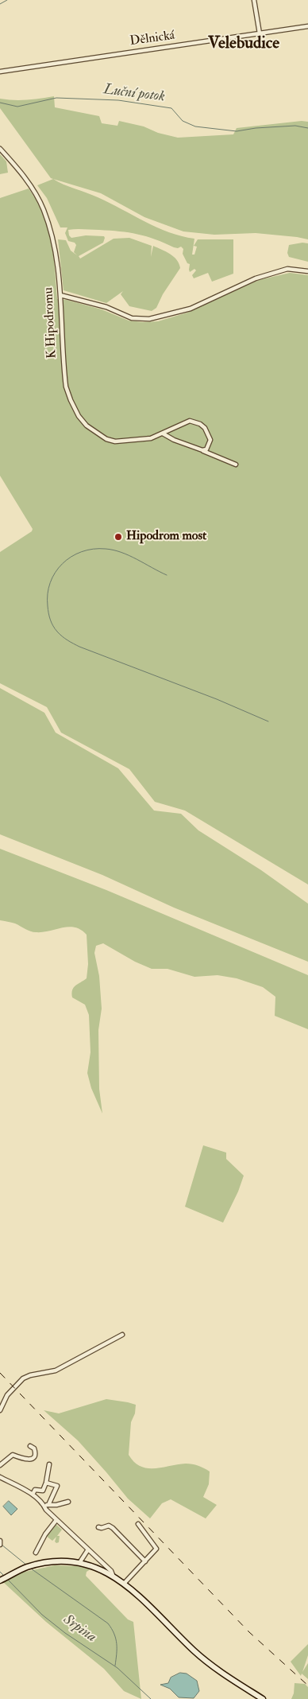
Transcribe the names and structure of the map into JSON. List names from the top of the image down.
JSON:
{
  "streets": {
    "street": ["Dělnická", "K Hipodromu"]
  },
  "districts": ["Velebudice"],
  "water": ["Luční potok", "Srpina"],
  "places": ["Hipodrom most"]
}
